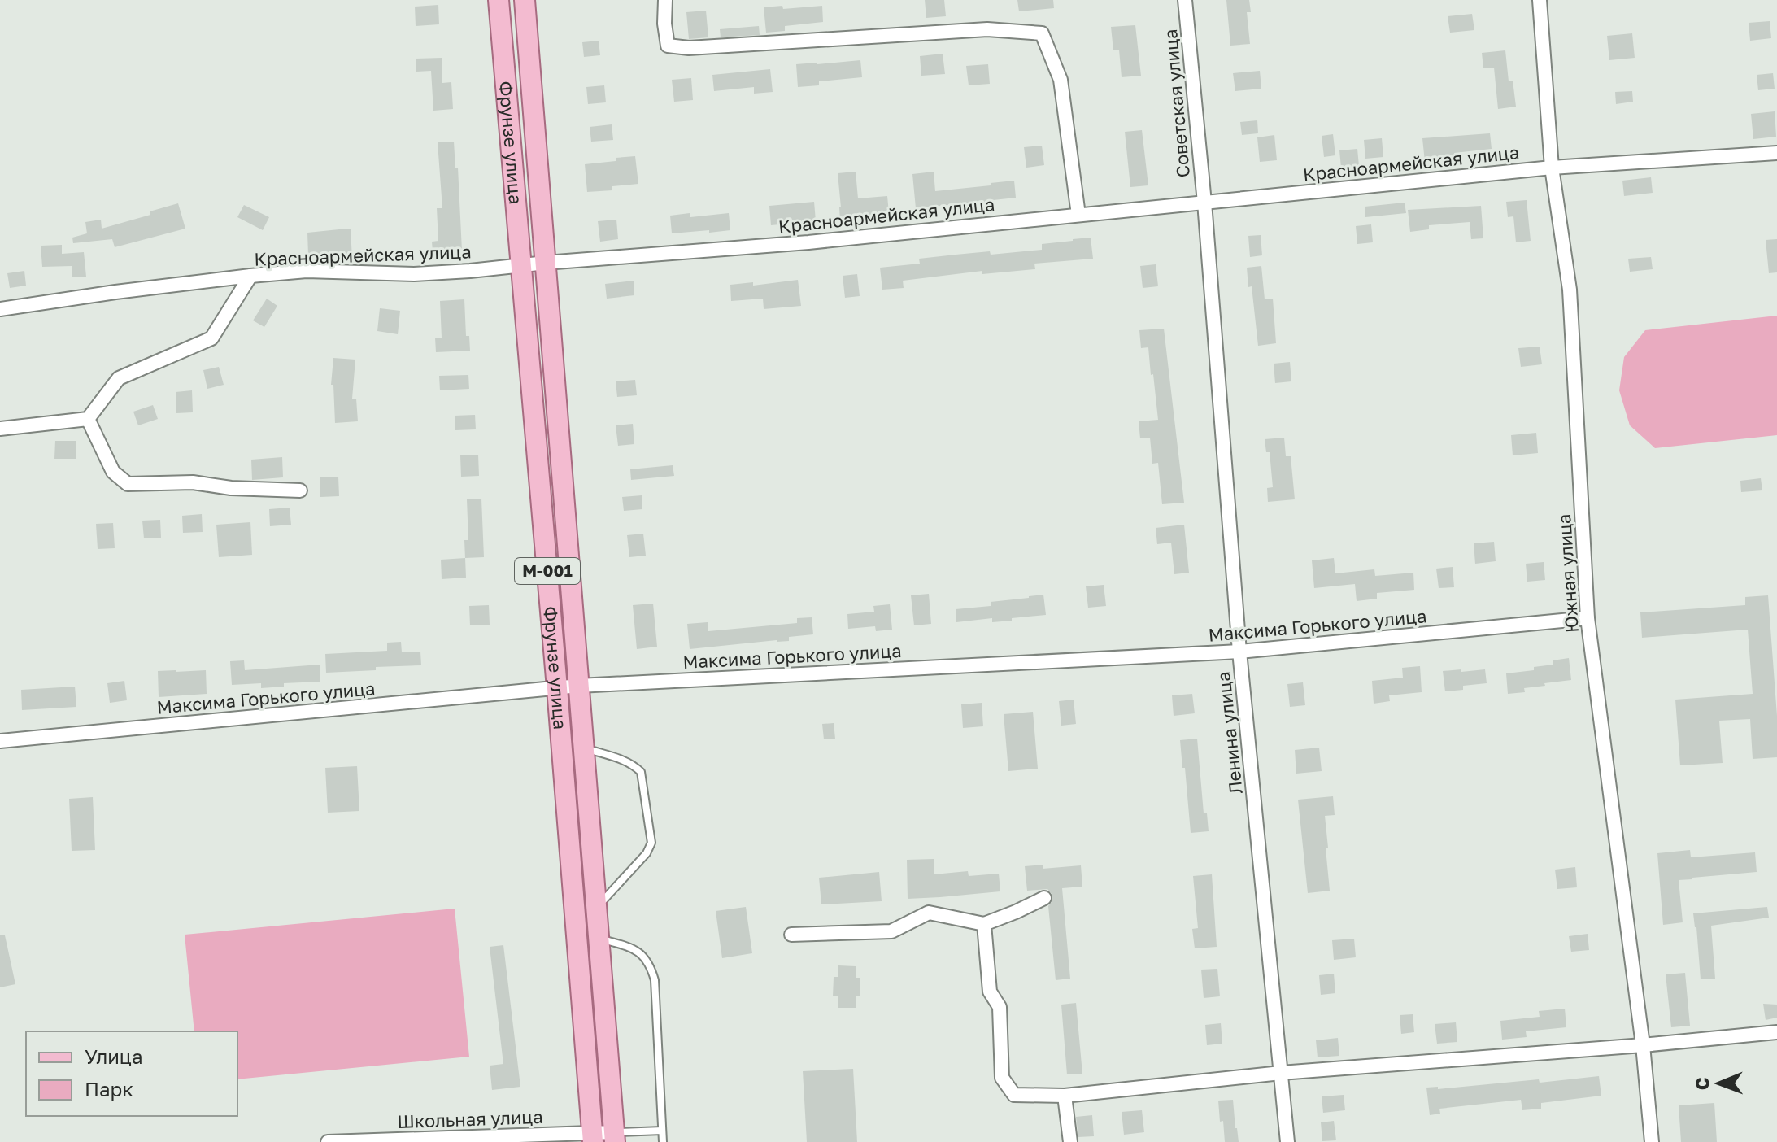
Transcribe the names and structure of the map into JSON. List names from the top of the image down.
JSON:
{
  "streets": {
    "main road": ["Фрунзе улица", "M-001"],
    "street": [
      "Советская улица",
      "Красноармейская улица",
      "Южная улица",
      "Максима Горького улица",
      "Ленина улица",
      "Школьная улица"
    ]
  },
  "crossings": [
    ["Советская улица", "Красноармейская улица"],
    ["Советская улица", "Ленина улица"],
    ["Фрунзе улица", "Красноармейская улица"],
    ["Фрунзе улица", "Максима Горького улица"],
    ["Фрунзе улица", "Школьная улица"],
    ["Красноармейская улица", "Южная улица"],
    ["Красноармейская улица", "Ленина улица"],
    ["Южная улица", "Максима Горького улица"],
    ["Максима Горького улица", "Ленина улица"]
  ],
  "legend": ["Улица", "Парк"],
  "north": "left"
}
